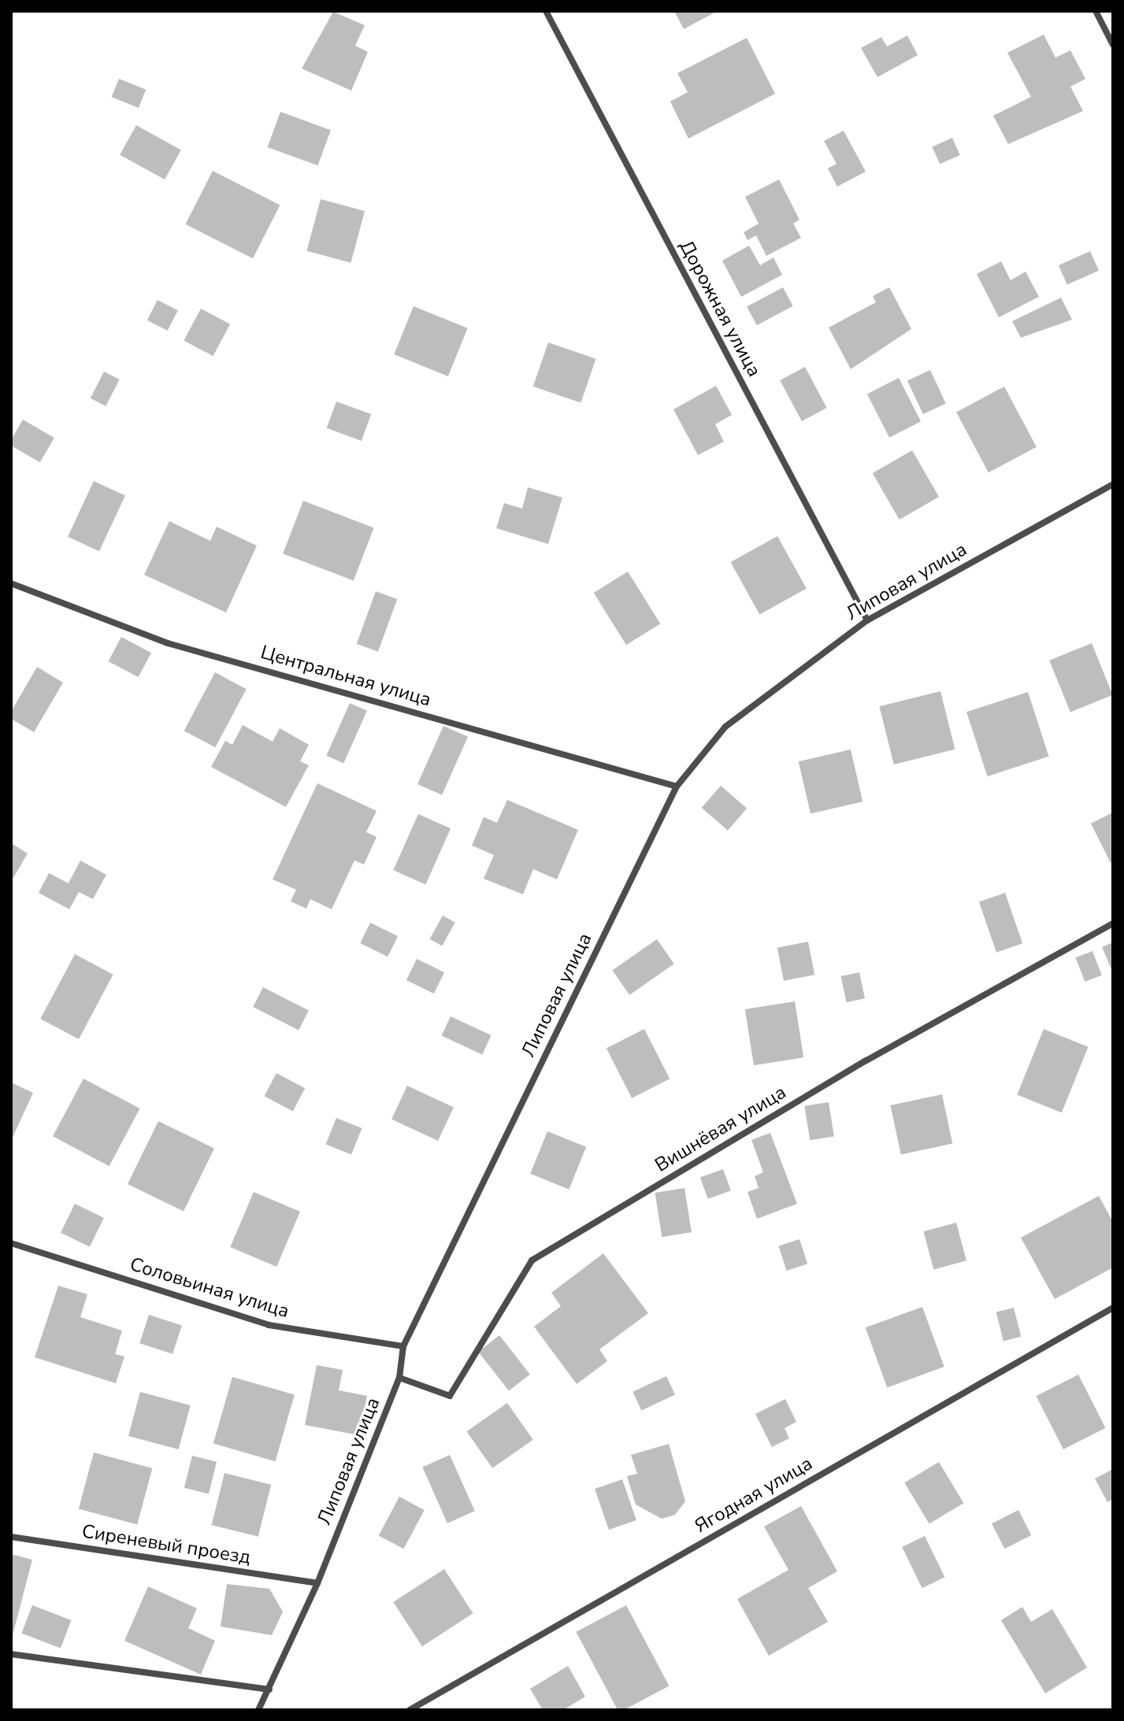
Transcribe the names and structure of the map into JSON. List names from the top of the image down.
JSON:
{
  "streets": {
    "street": [
      "Дорожная улица",
      "Липовая улица",
      "Центральная улица",
      "Вишнёвая улица",
      "Соловьиная улица",
      "Ягодная улица",
      "Сиреневый проезд"
    ]
  },
  "crossings": [
    ["Дорожная улица", "Липовая улица"],
    ["Липовая улица", "Центральная улица"],
    ["Липовая улица", "Вишнёвая улица"],
    ["Липовая улица", "Соловьиная улица"],
    ["Липовая улица", "Сиреневый проезд"]
  ]
}
